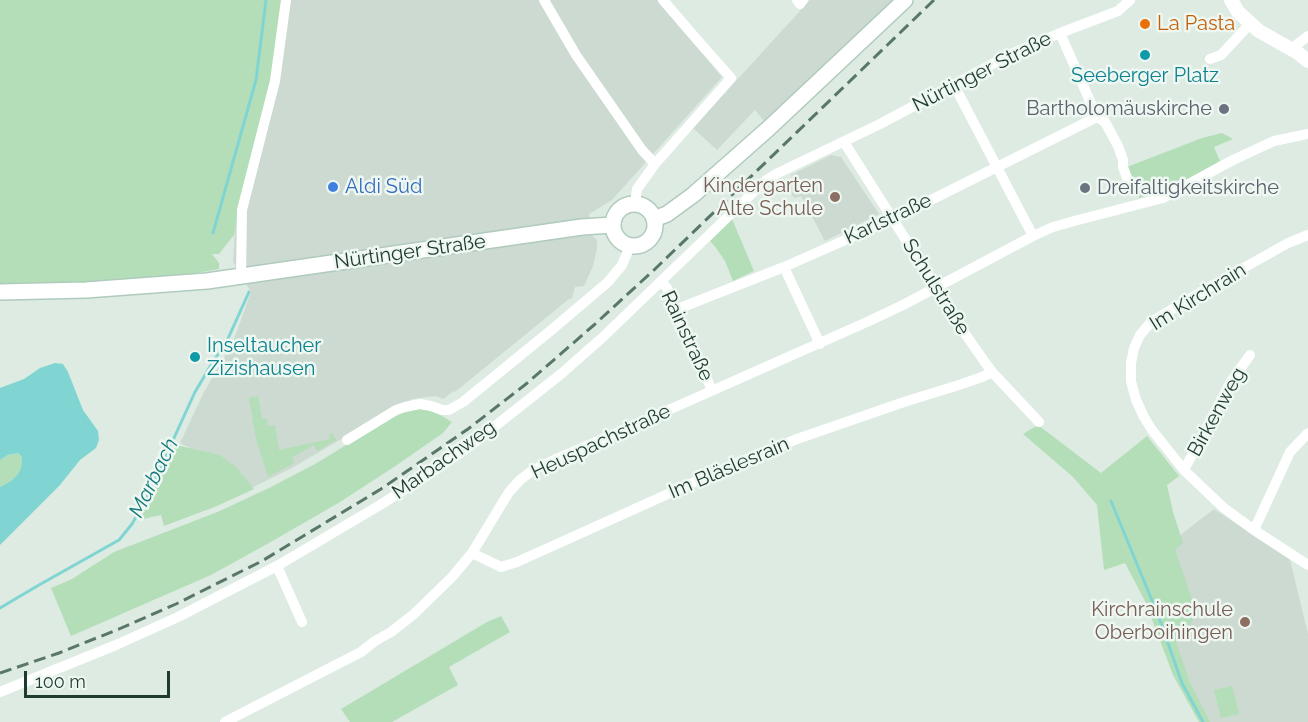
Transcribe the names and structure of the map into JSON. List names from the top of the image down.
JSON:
{
  "streets": {
    "main road": ["Nürtinger Straße"],
    "street": [
      "Karlstraße",
      "Schulstraße",
      "Im Kirchrain",
      "Rainstraße",
      "Birkenweg",
      "Heuspachstraße",
      "Marbachweg",
      "Im Bläslesrain"
    ]
  },
  "crossings": [
    ["Nürtinger Straße", "Schulstraße"],
    ["Nürtinger Straße", "Marbachweg"],
    ["Karlstraße", "Schulstraße"],
    ["Karlstraße", "Rainstraße"],
    ["Schulstraße", "Heuspachstraße"],
    ["Schulstraße", "Marbachweg"],
    ["Schulstraße", "Im Bläslesrain"],
    ["Im Kirchrain", "Birkenweg"],
    ["Rainstraße", "Heuspachstraße"],
    ["Rainstraße", "Marbachweg"],
    ["Heuspachstraße", "Im Bläslesrain"]
  ],
  "water": ["Marbach"],
  "places": [
    "La Pasta",
    "Seeberger Platz",
    "Bartholomäuskirche",
    "Aldi Süd",
    "Dreifaltigkeitskirche",
    "Kindergarten Alte Schule",
    "Inseltaucher Zizishausen",
    "Kirchrainschule Oberboihingen"
  ],
  "scale_bar": "100 m"
}
